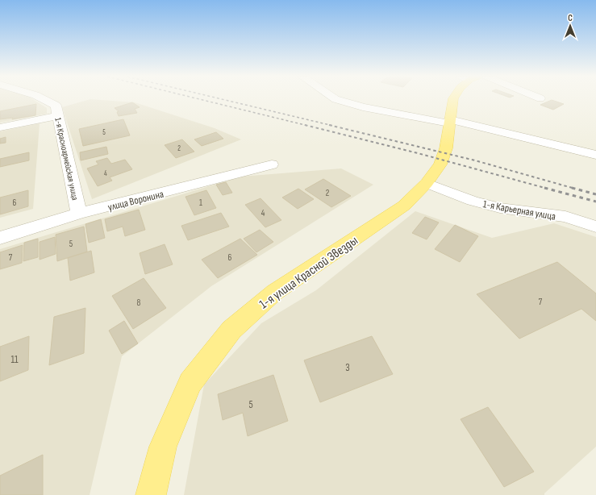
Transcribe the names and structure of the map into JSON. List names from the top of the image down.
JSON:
{
  "streets": {
    "main road": ["1-я улица Красной Звезды"],
    "street": ["1-я Красноармейская улица", "улица Воронина", "1-я Карьерная улица"]
  },
  "crossings": [
    ["1-я Красноармейская улица", "улица Воронина"],
    ["1-я Карьерная улица", "1-я улица Красной Звезды"]
  ],
  "house_numbers": [
    "5",
    "2",
    "4",
    "2",
    "6",
    "1",
    "4",
    "5",
    "7",
    "6",
    "7",
    "8",
    "11",
    "3",
    "5"
  ],
  "north": "top"
}
